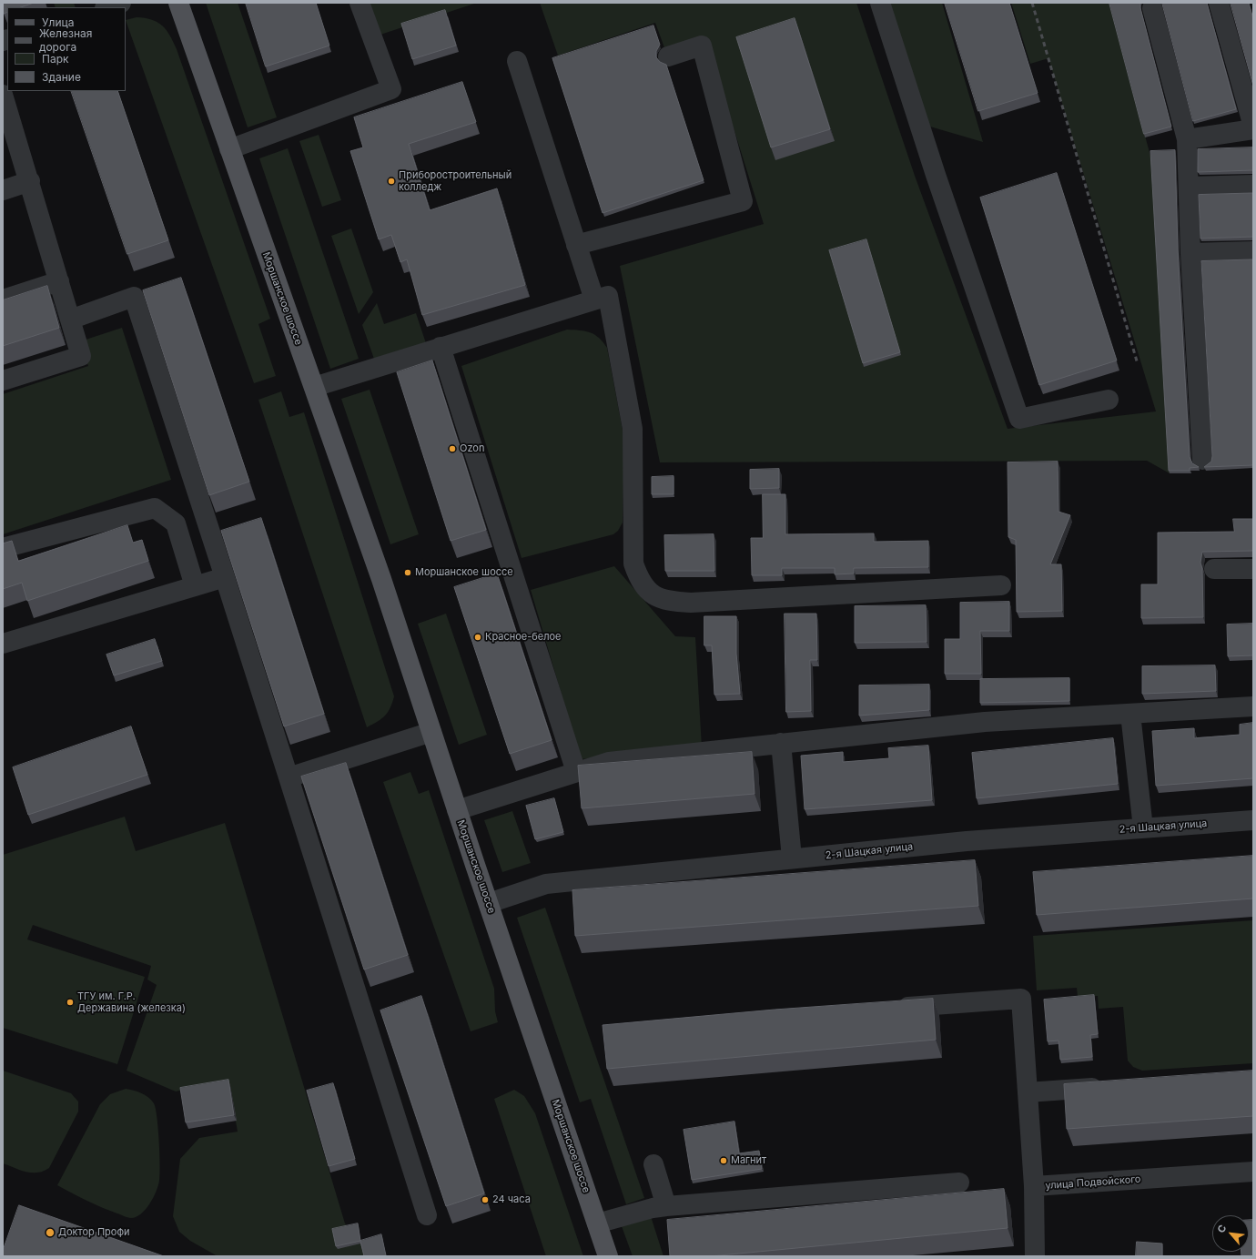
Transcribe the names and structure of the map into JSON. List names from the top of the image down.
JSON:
{
  "streets": {
    "main road": ["Моршанское шоссе"],
    "street": ["2-я Шацкая улица", "улица Подвойского"]
  },
  "crossings": [
    ["Моршанское шоссе", "2-я Шацкая улица"]
  ],
  "places": [
    "Приборостроительный колледж",
    "Ozon",
    "Моршанское шоссе",
    "Красное-белое",
    "ТГУ им. Г.Р. Державина (железка)",
    "Магнит",
    "24 часа",
    "Доктор Профи"
  ],
  "legend": [
    "Улица",
    "Железная дорога",
    "Парк",
    "Здание"
  ],
  "north": "top left"
}
